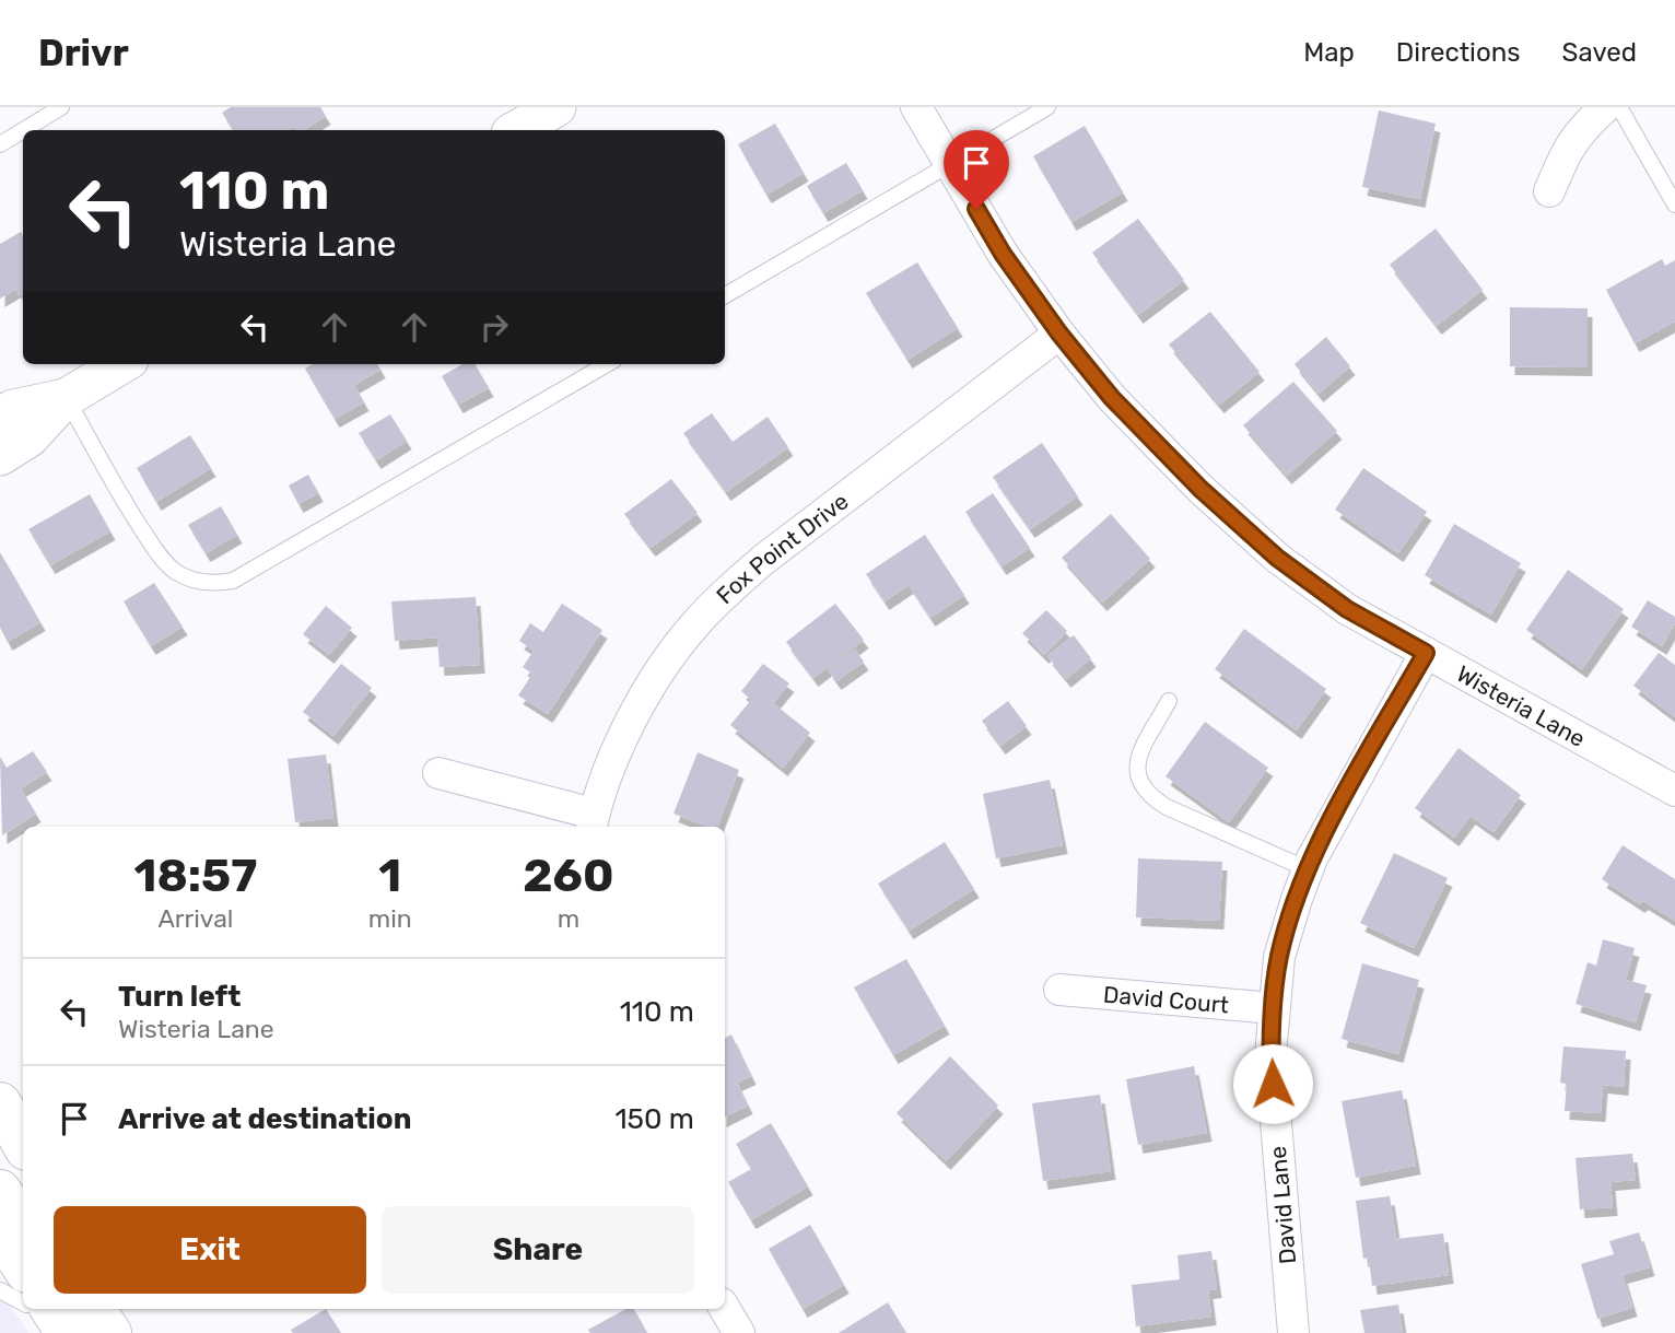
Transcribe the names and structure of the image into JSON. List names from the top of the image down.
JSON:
{
  "streets": {
    "street": [
      "Fox Point Drive",
      "Wisteria Lane",
      "David Court",
      "David Lane"
    ]
  },
  "crossings": [
    ["Fox Point Drive", "Wisteria Lane"],
    ["Wisteria Lane", "David Lane"],
    ["David Court", "David Lane"]
  ],
  "page": {
    "header": "Drivr",
    "nav": ["Map", "Directions", "Saved"],
    "turn": ["110 m", "Wisteria Lane"],
    "eta": [
      "18:57",
      "Arrival",
      "1",
      "min",
      "260",
      "m"
    ],
    "list": [
      {
        "name": "Turn left",
        "note": "Wisteria Lane",
        "value": "110 m"
      },
      {
        "name": "Arrive at destination",
        "value": "150 m"
      }
    ],
    "buttons": ["Exit", "Share"]
  }
}
